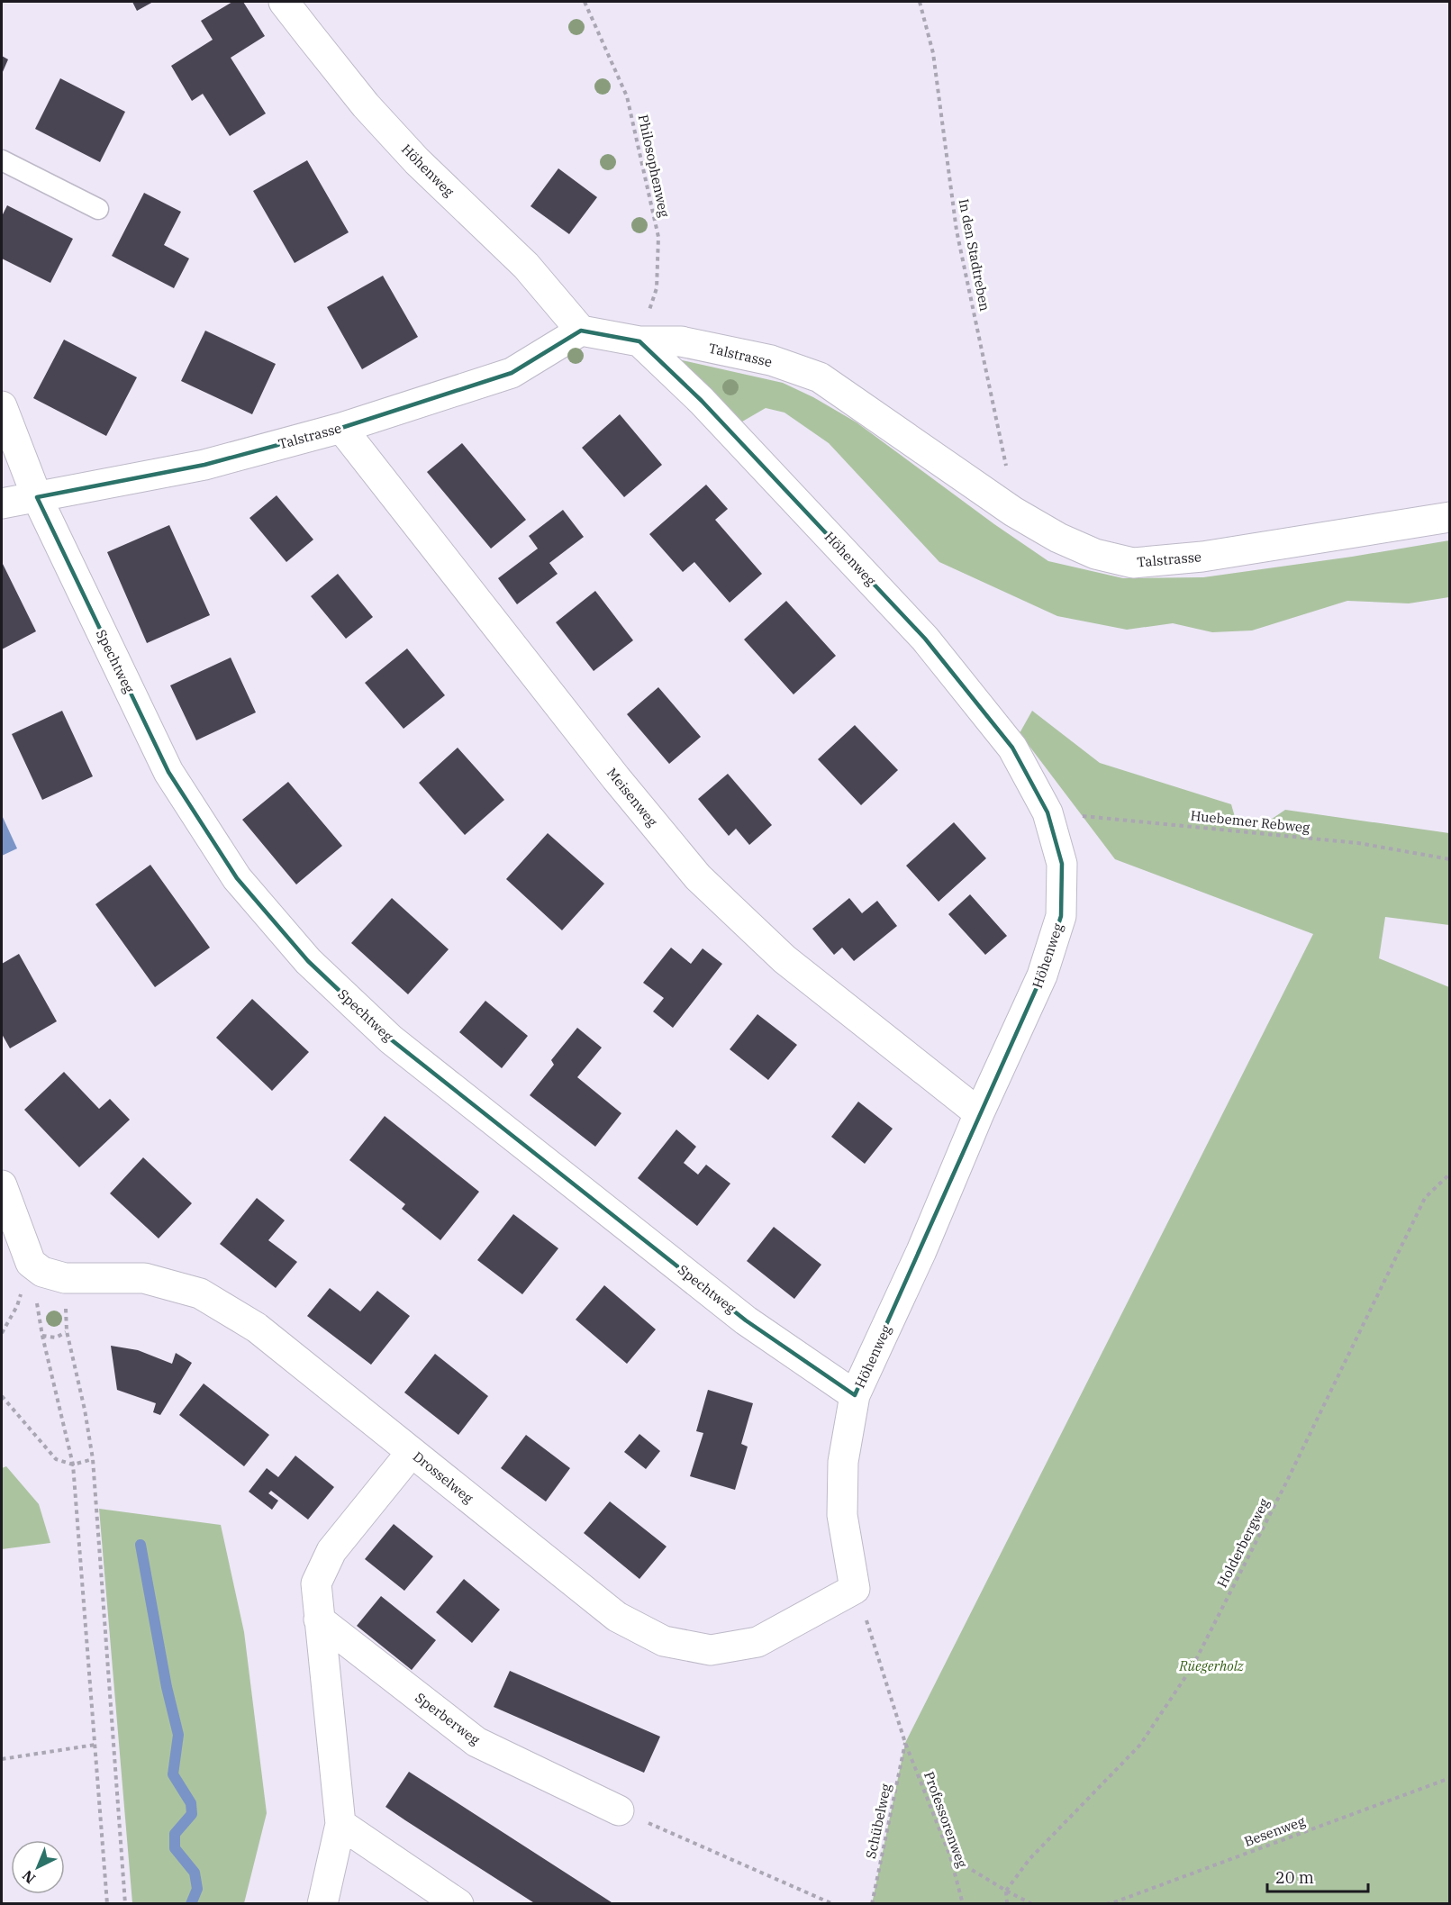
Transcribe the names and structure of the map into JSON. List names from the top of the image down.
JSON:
{
  "streets": {
    "street": [
      "Höhenweg",
      "Talstrasse",
      "Spechtweg",
      "Meisenweg",
      "Drosselweg",
      "Sperberweg"
    ],
    "path": [
      "Philosophenweg",
      "In den Stadtreben",
      "Huebemer Rebweg",
      "Holderbergweg",
      "Professorenweg",
      "Schübelweg",
      "Besenweg"
    ]
  },
  "crossings": [
    ["Philosophenweg", "Höhenweg"],
    ["Philosophenweg", "Talstrasse"],
    ["Höhenweg", "Talstrasse"],
    ["Höhenweg", "Spechtweg"],
    ["Höhenweg", "Meisenweg"],
    ["Höhenweg", "Huebemer Rebweg"],
    ["Höhenweg", "Drosselweg"],
    ["In den Stadtreben", "Talstrasse"],
    ["Talstrasse", "Spechtweg"],
    ["Talstrasse", "Meisenweg"],
    ["Professorenweg", "Schübelweg"]
  ],
  "parks": ["Rüegerholz"],
  "scale_bar": "20 m",
  "north": "bottom left"
}
